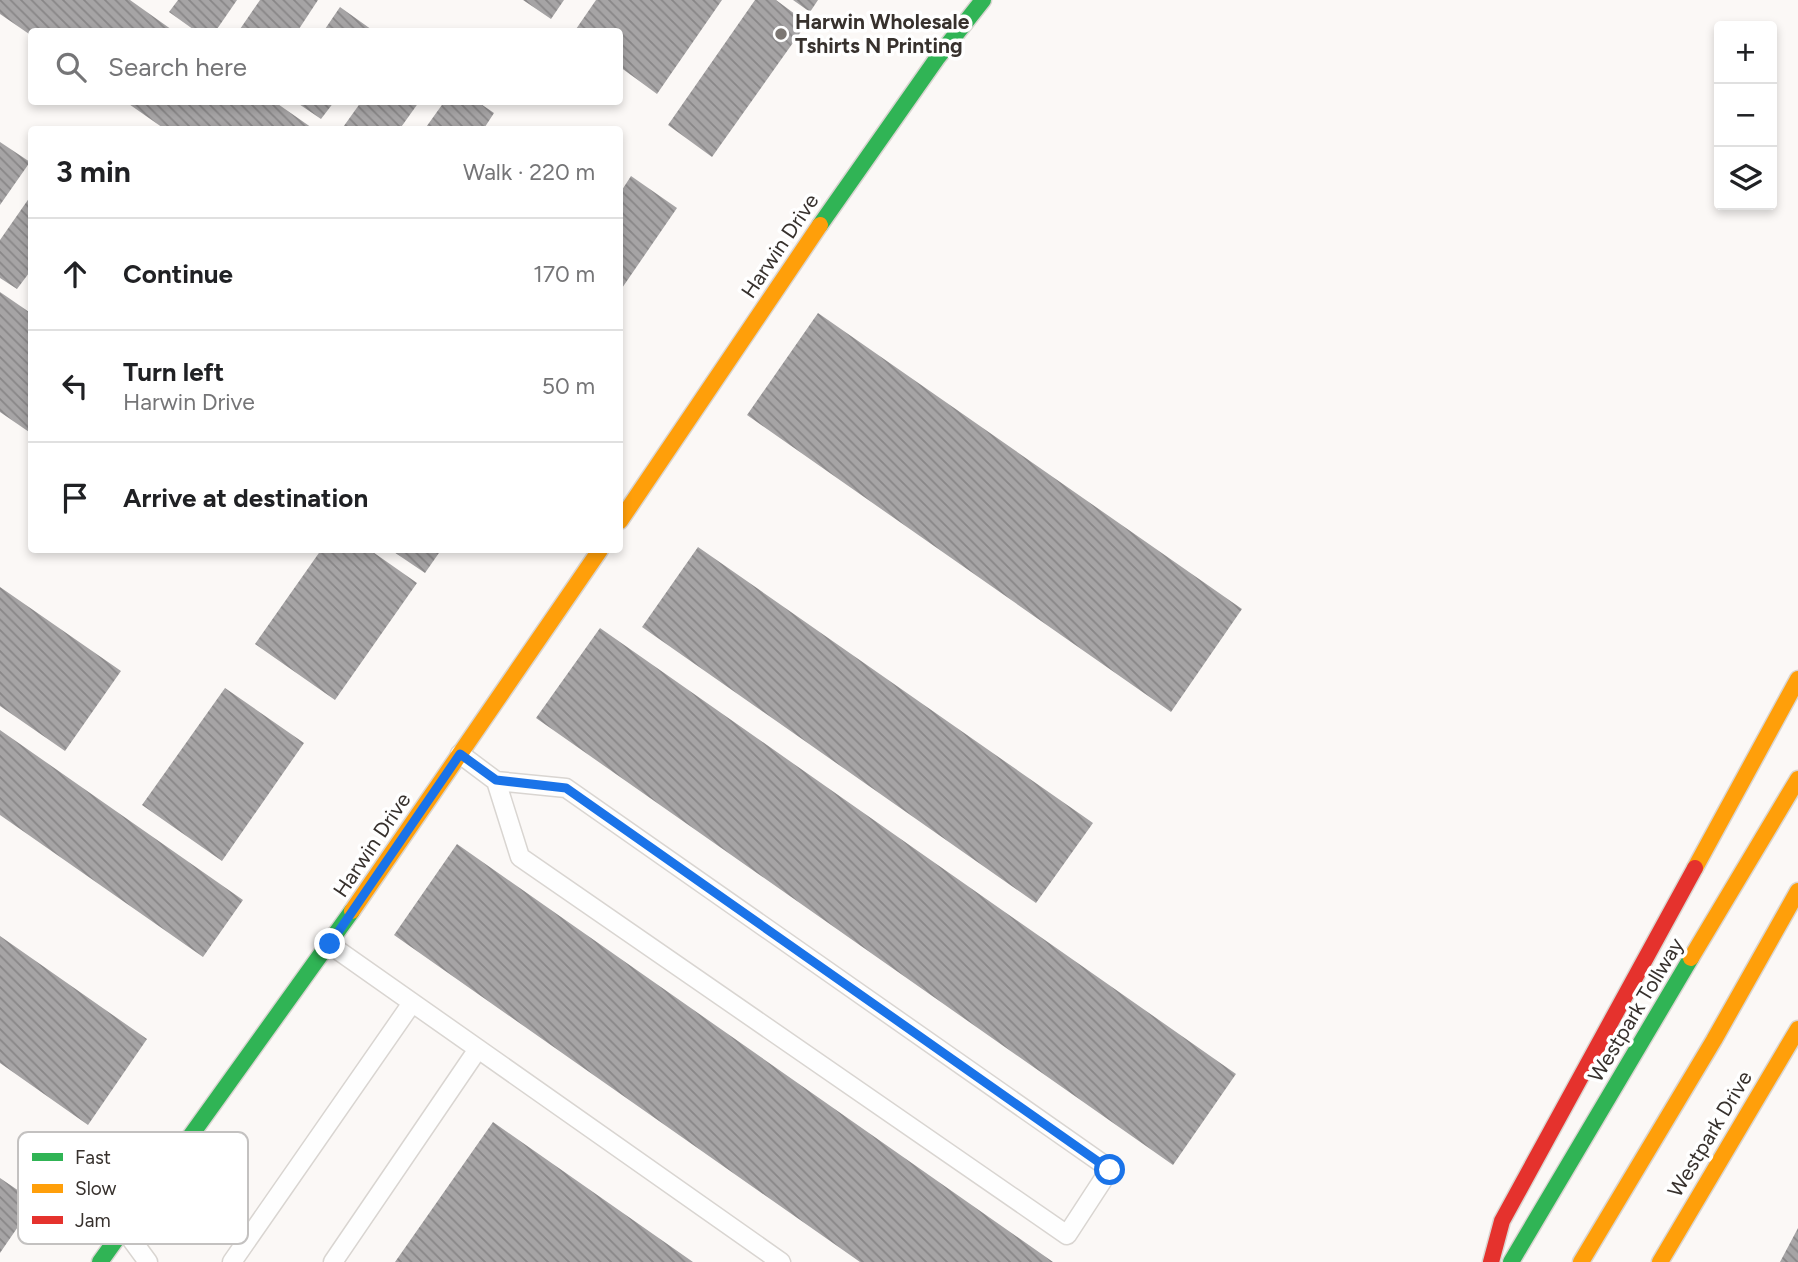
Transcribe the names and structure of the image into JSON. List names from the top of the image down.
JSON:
{
  "streets": {
    "main road": ["Harwin Drive", "Westpark Tollway", "Westpark Drive"]
  },
  "places": ["Harwin Wholesale Tshirts N Printing"],
  "legend": ["Fast", "Slow", "Jam"],
  "page": {
    "map_buttons": ["+", "−"],
    "search": "Search here",
    "heading": ["3 min", "Walk · 220 m"],
    "list": [
      ["Continue", "170 m"],
      ["Turn left", "Harwin Drive", "50 m"],
      "Arrive at destination"
    ]
  }
}
